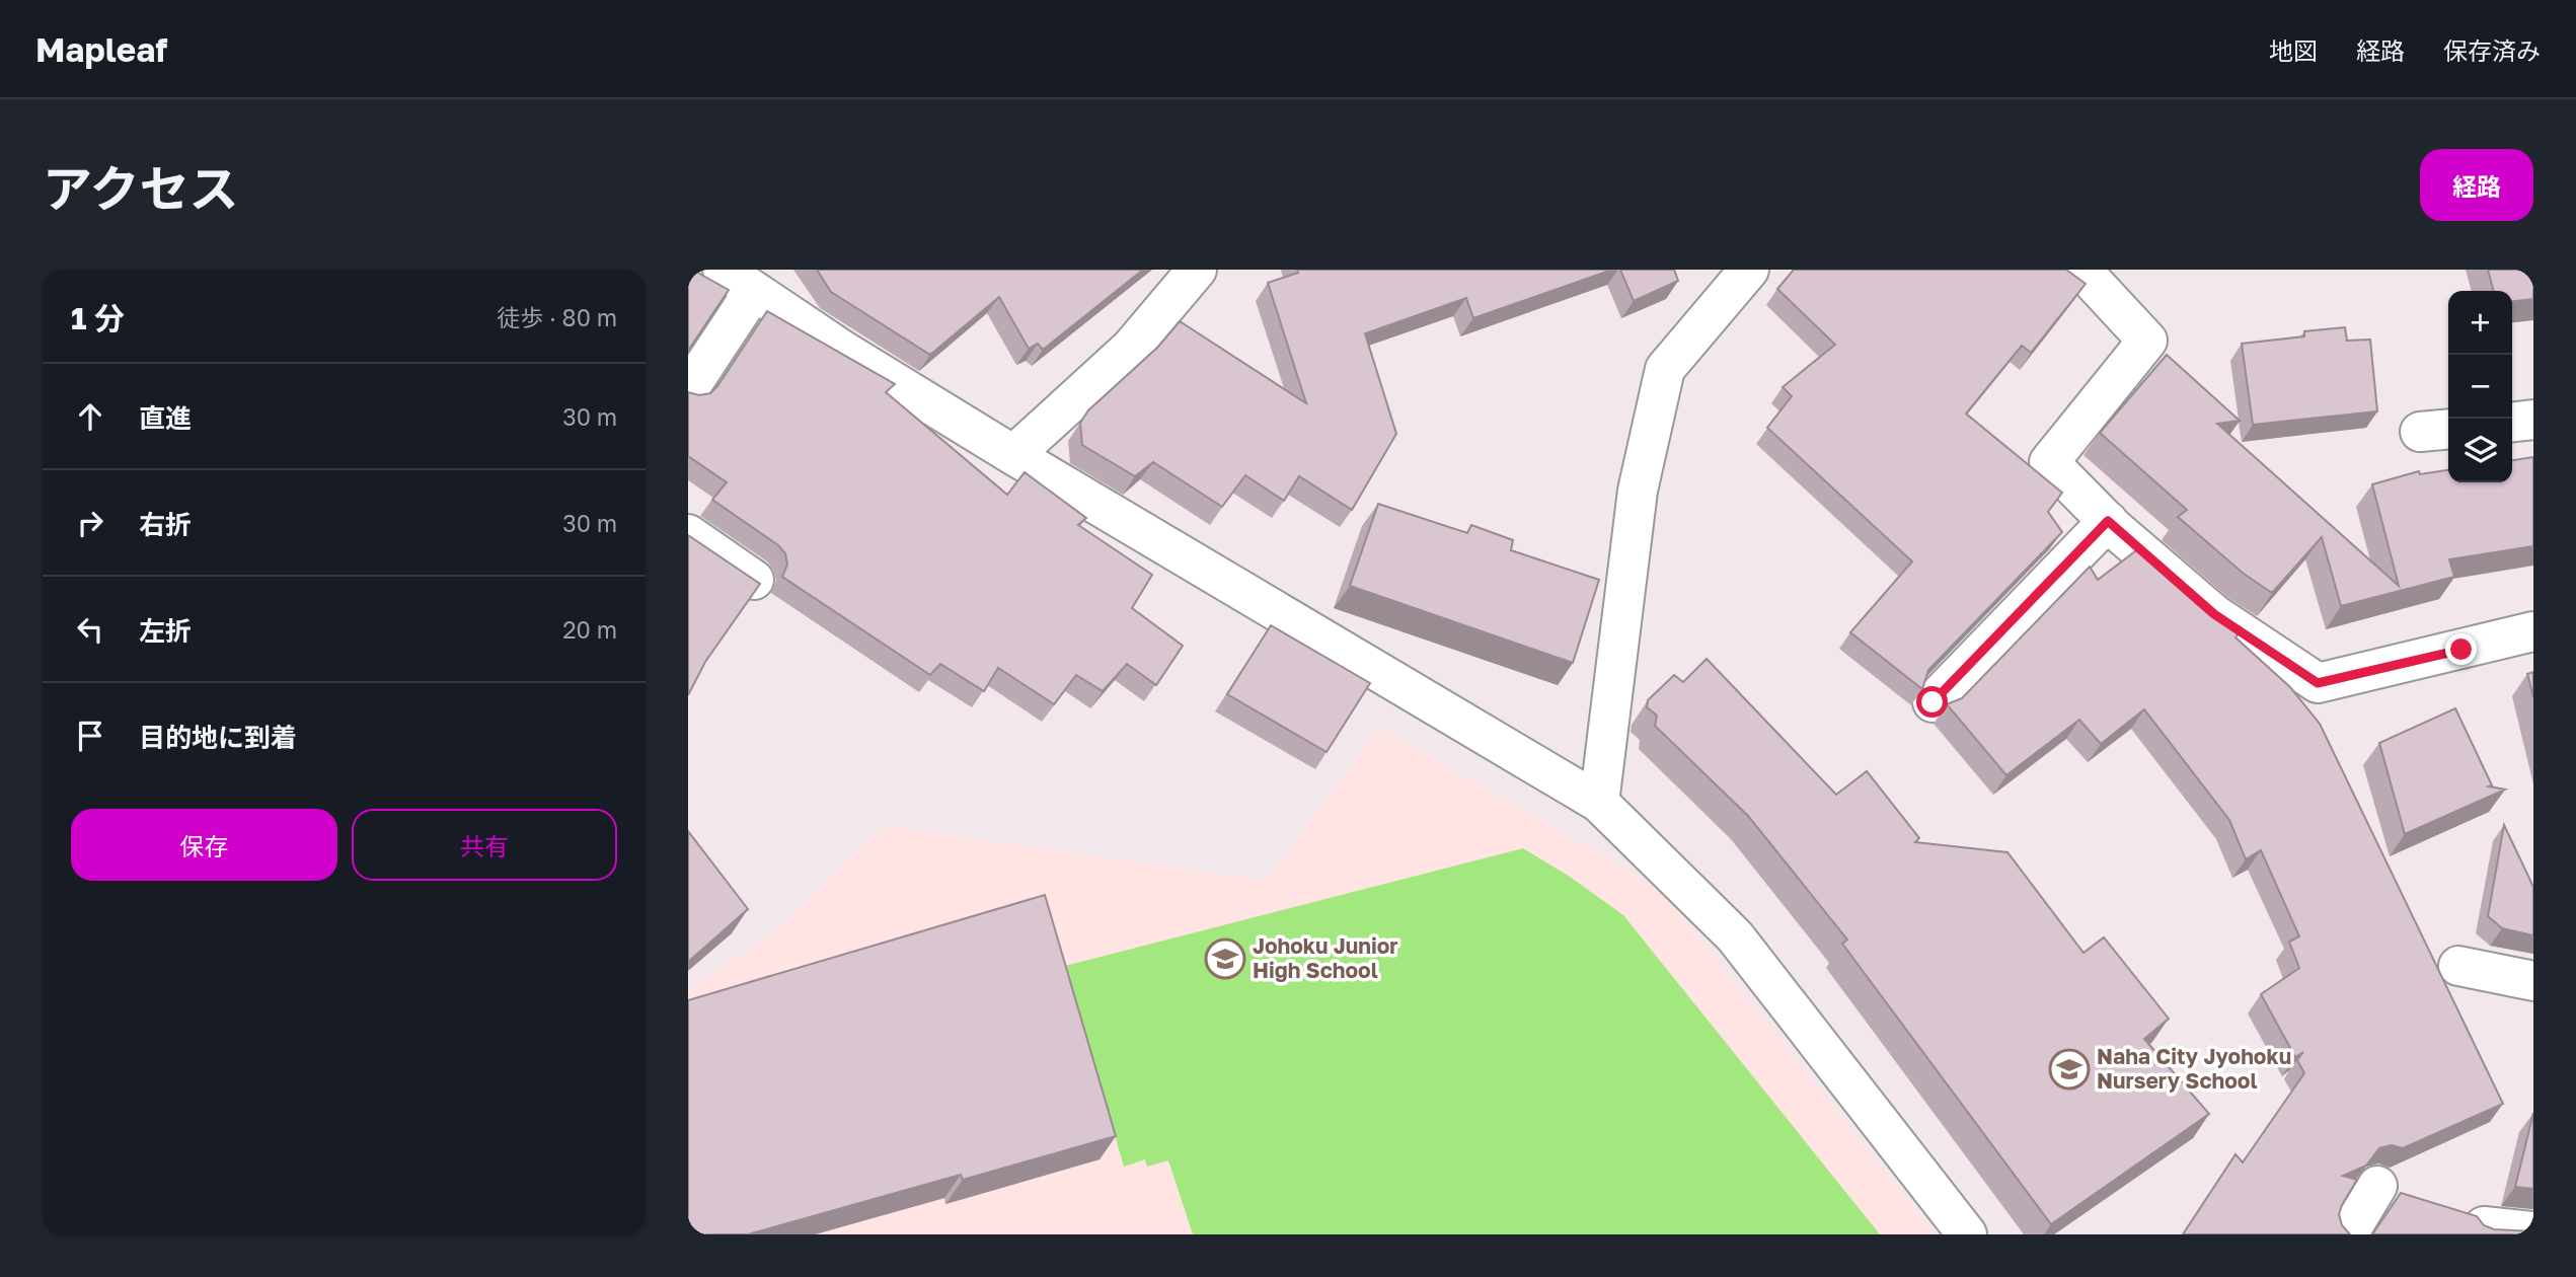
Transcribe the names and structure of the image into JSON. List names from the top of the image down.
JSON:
{
  "places": {
    "school or university": ["Johoku Junior High School", "Naha City Jyohoku Nursery School"]
  },
  "page": {
    "header": "Mapleaf",
    "nav": ["地図", "経路", "保存済み"],
    "title": "アクセス",
    "buttons": [
      "経路",
      ["保存", "共有"]
    ],
    "heading": ["1 分", "徒歩 · 80 m"],
    "map_buttons": ["+", "−"],
    "list": [
      ["直進", "30 m"],
      ["右折", "30 m"],
      ["左折", "20 m"],
      "目的地に到着"
    ]
  }
}
